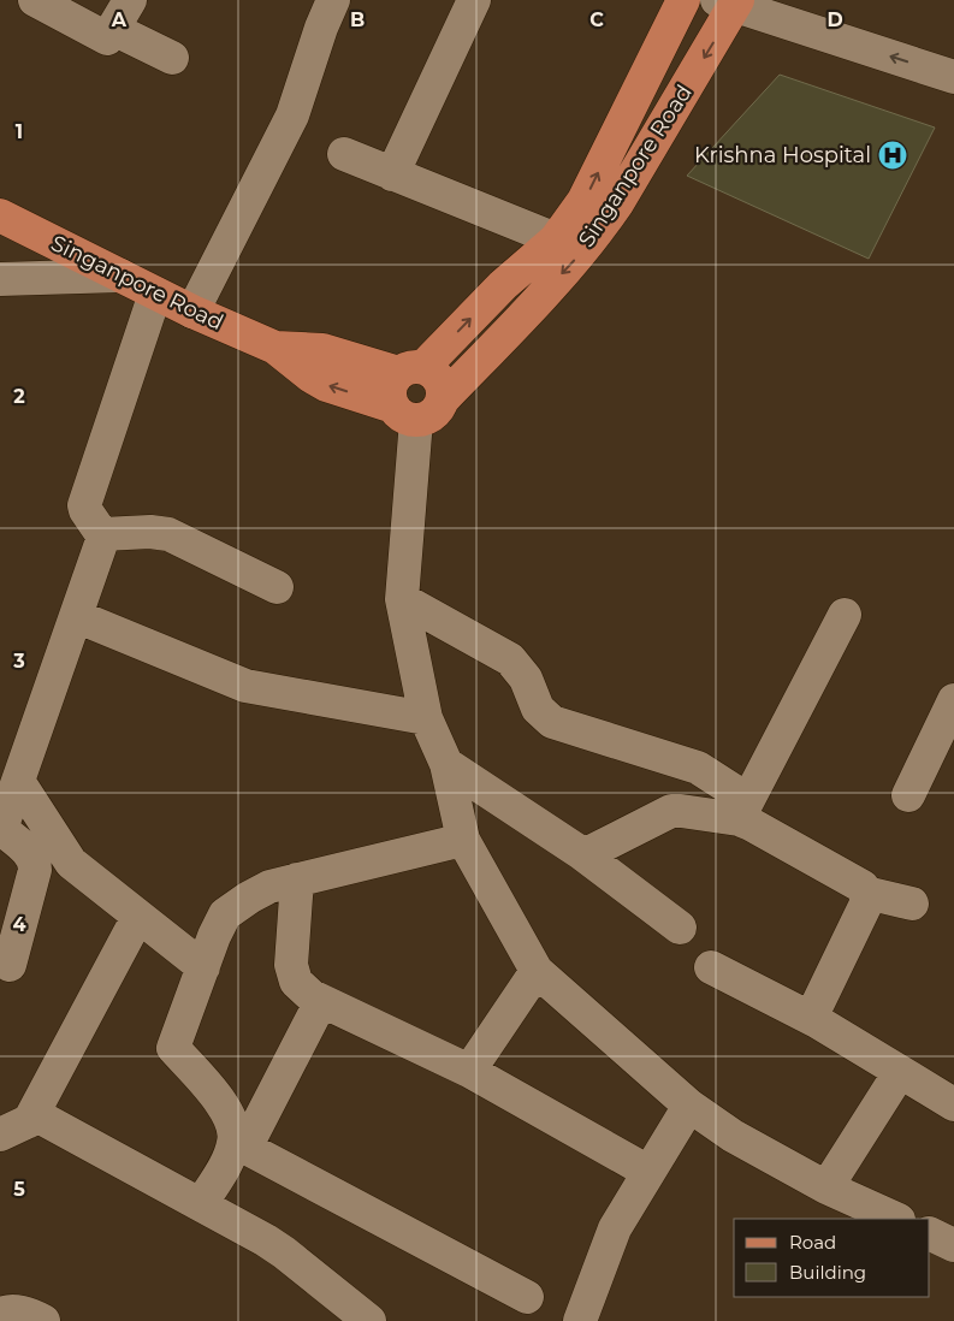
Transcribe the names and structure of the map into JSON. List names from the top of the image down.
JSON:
{
  "streets": {
    "main road": ["Singanpore Road"]
  },
  "places": {
    "hospital": ["Krishna Hospital"]
  },
  "legend": ["Road", "Building"],
  "grid": {
    "columns": [
      "A",
      "B",
      "C",
      "D"
    ],
    "rows": [
      "1",
      "2",
      "3",
      "4",
      "5"
    ]
  }
}
